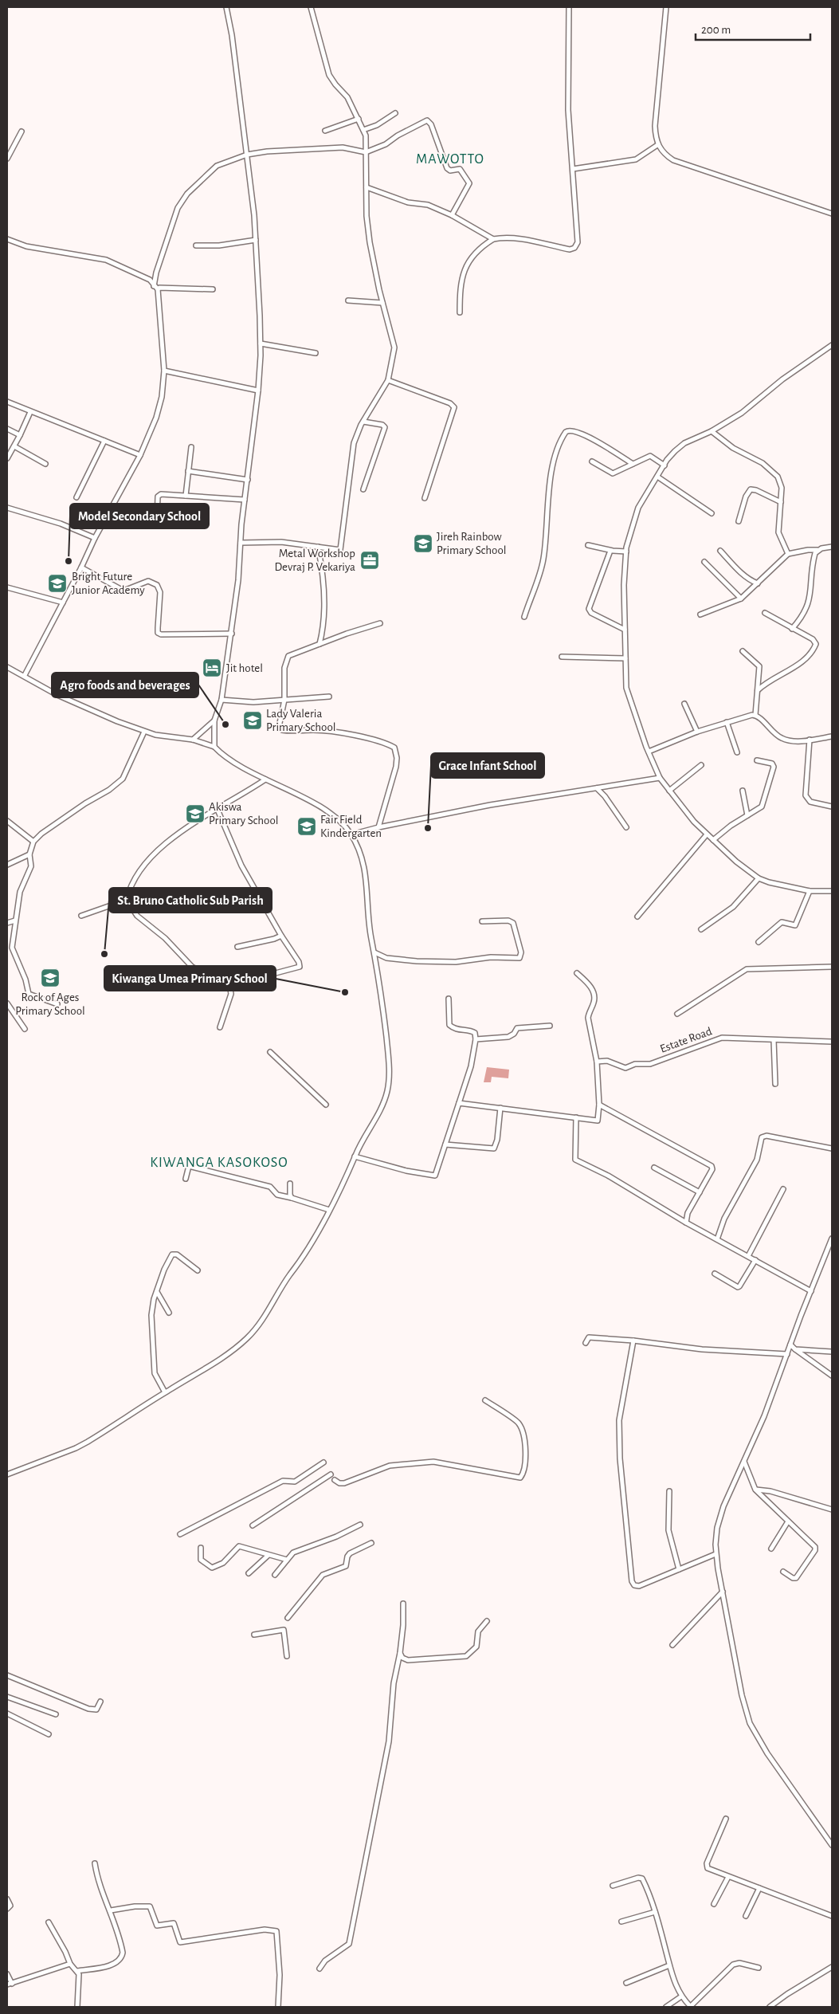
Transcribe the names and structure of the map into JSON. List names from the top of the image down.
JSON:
{
  "streets": {
    "street": ["Estate Road"]
  },
  "districts": ["MAWOTTO", "KIWANGA KASOKOSO"],
  "places": {
    "school or university": [
      "Jireh Rainbow Primary School",
      "Bright Future Junior Academy",
      "Lady Valeria Primary School",
      "Akiswa Primary School",
      "Fair Field Kindergarten",
      "Rock of Ages Primary School"
    ],
    "office": ["Metal Workshop Devraj P. Vekariya"],
    "other": [
      "Model Secondary School",
      "Agro foods and beverages",
      "Grace Infant School",
      "St. Bruno Catholic Sub Parish",
      "Kiwanga Umea Primary School"
    ],
    "hotel": ["Jit hotel"]
  },
  "scale_bar": "200 m"
}
